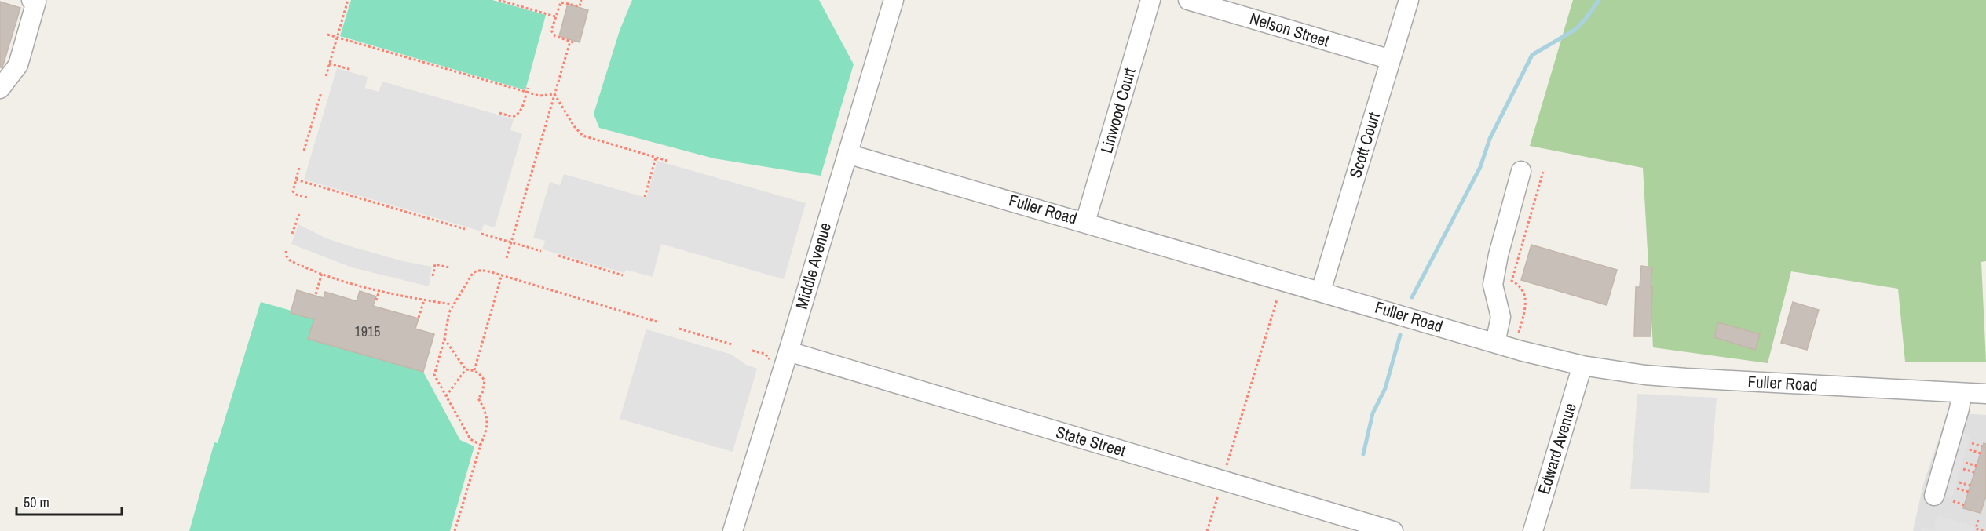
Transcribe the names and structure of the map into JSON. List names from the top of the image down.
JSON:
{
  "streets": {
    "street": [
      "Nelson Street",
      "Linwood Court",
      "Scott Court",
      "Fuller Road",
      "Middle Avenue",
      "State Street",
      "Edward Avenue"
    ]
  },
  "crossings": [
    ["Nelson Street", "Scott Court"],
    ["Linwood Court", "Fuller Road"],
    ["Scott Court", "Fuller Road"],
    ["Fuller Road", "Middle Avenue"],
    ["Fuller Road", "Edward Avenue"],
    ["Middle Avenue", "State Street"]
  ],
  "house_numbers": ["1915"],
  "scale_bar": "50 m"
}
